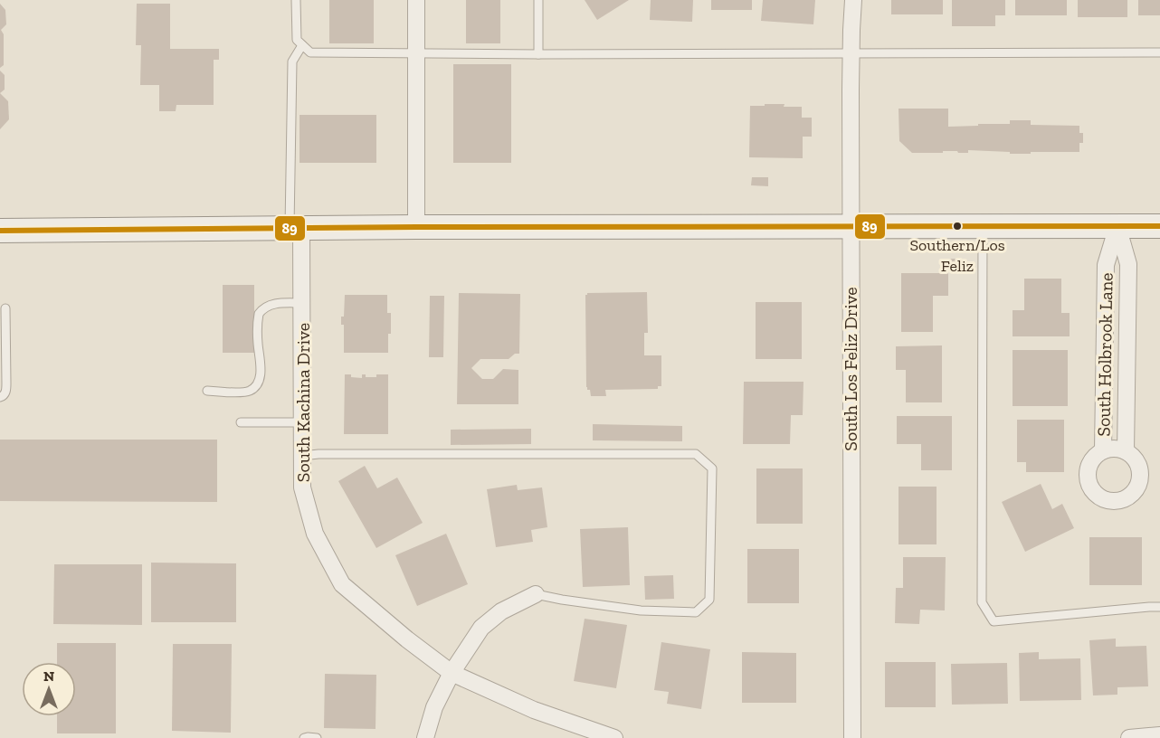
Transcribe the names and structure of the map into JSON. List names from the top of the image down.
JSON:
{
  "streets": {
    "street": ["South Holbrook Lane", "South Los Feliz Drive", "South Kachina Drive"]
  },
  "places": ["Southern/Los Feliz"],
  "lines": ["transit line 89"],
  "north": "top"
}
